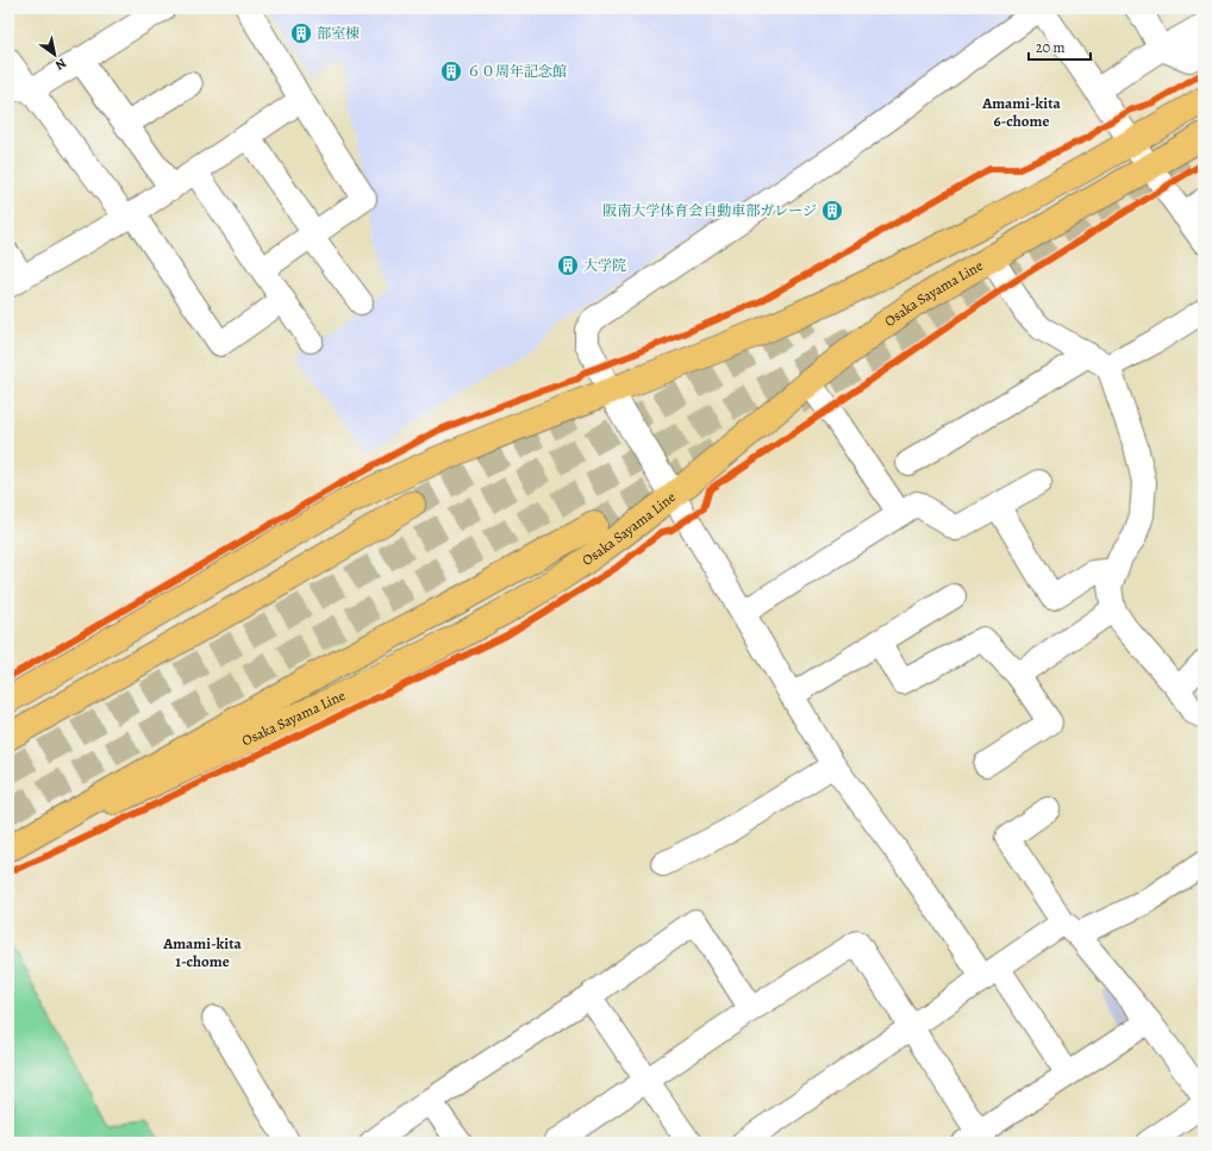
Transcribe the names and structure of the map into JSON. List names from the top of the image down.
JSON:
{
  "streets": {
    "main road": ["Osaka Sayama Line"]
  },
  "districts": ["Amami-kita 6-chome", "Amami-kita 1-chome"],
  "places": {
    "building": [
      "部室棟",
      "６０周年記念館",
      "阪南大学体育会自動車部ガレージ",
      "大学院"
    ]
  },
  "scale_bar": "20 m",
  "north": "bottom right"
}
